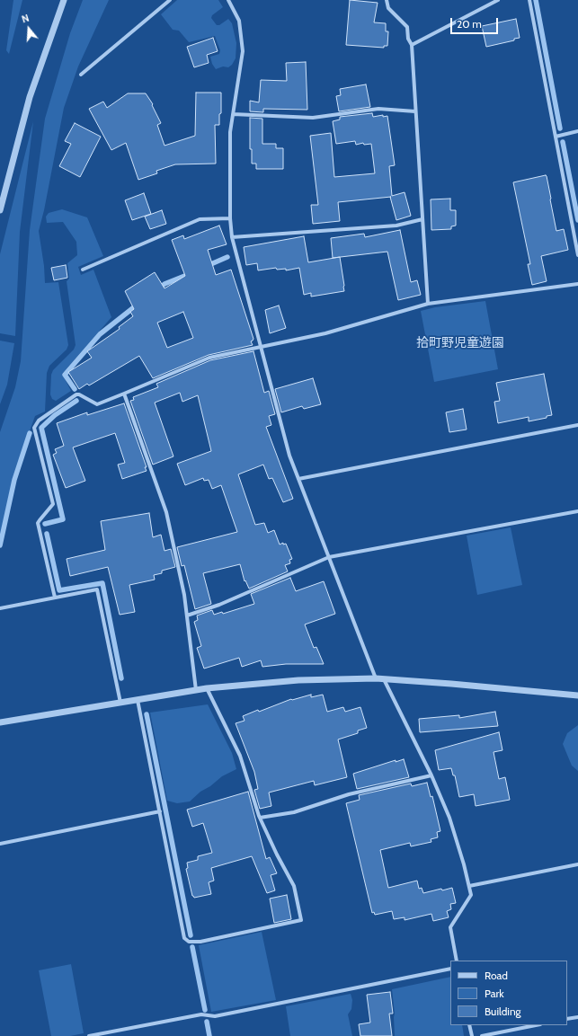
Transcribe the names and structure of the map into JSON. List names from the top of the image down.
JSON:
{
  "parks": ["拾町野児童遊園"],
  "legend": ["Road", "Park", "Building"],
  "scale_bar": "20 m",
  "north": "top"
}
